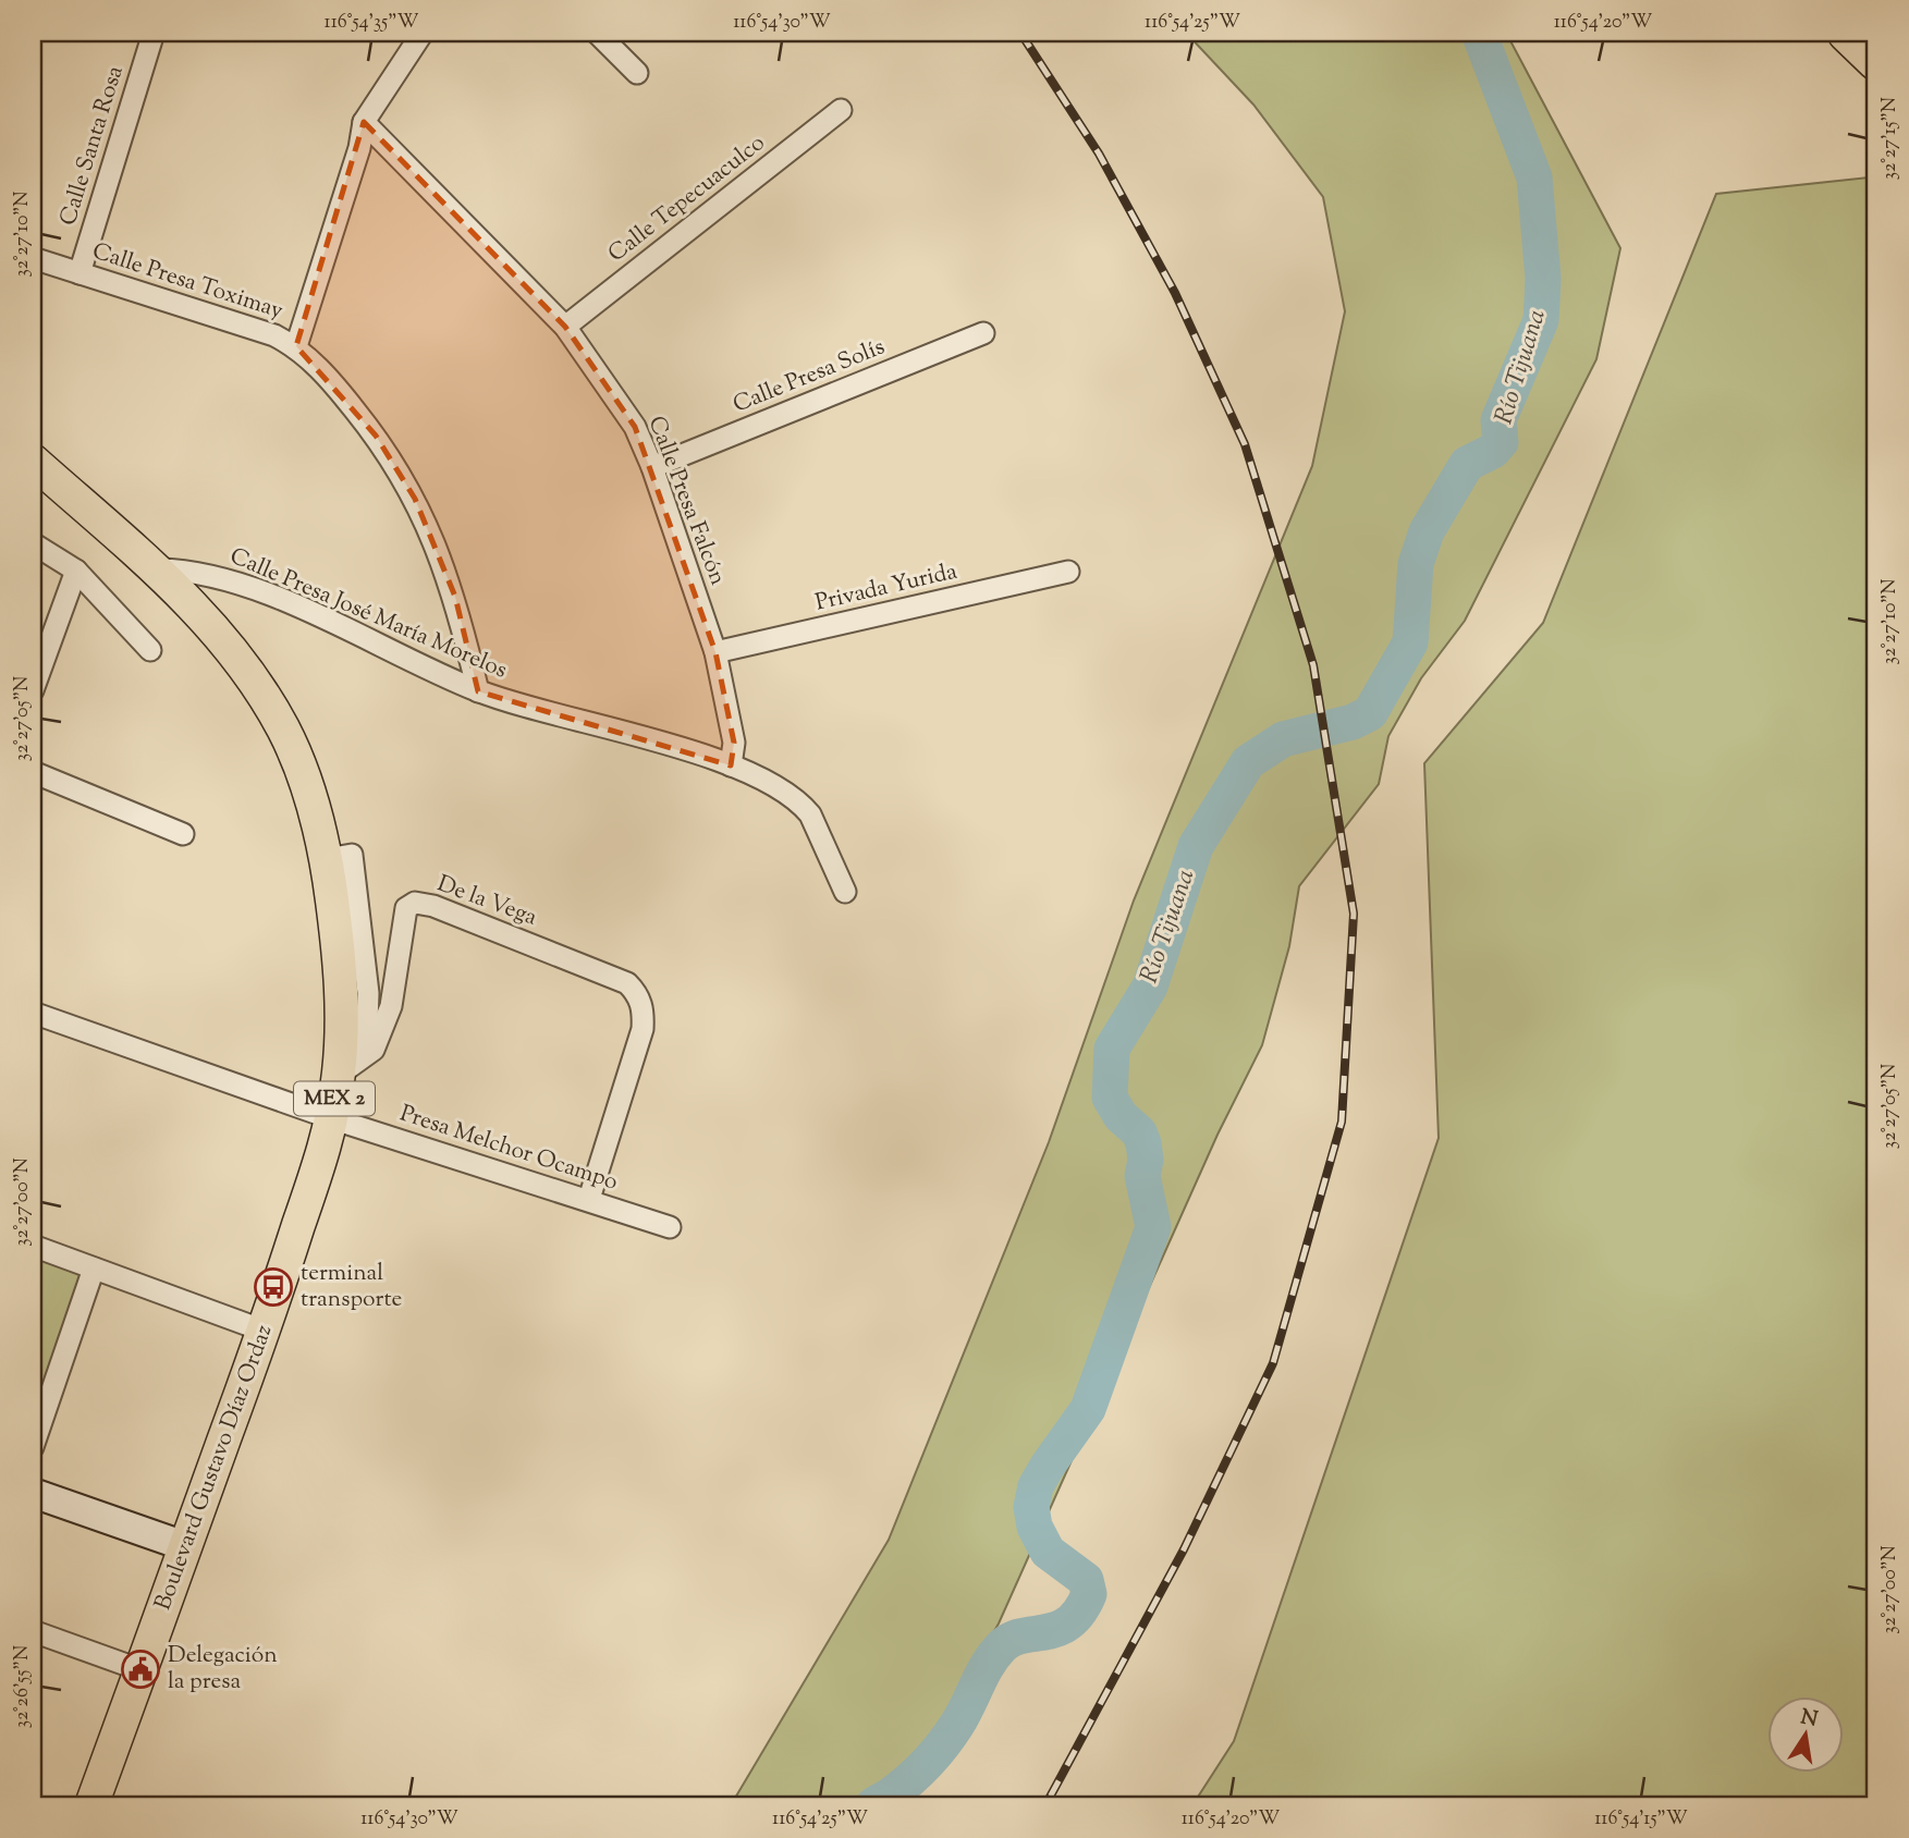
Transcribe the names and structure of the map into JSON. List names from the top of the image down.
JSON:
{
  "streets": {
    "main road": ["MEX 2", "Boulevard Gustavo Díaz Ordaz"],
    "street": [
      "Calle Santa Rosa",
      "Calle Tepecuaculco",
      "Calle Presa Toximay",
      "Calle Presa Solís",
      "Calle Presa Falcón",
      "Privada Yurida",
      "Calle Presa José María Morelos",
      "De la Vega",
      "Presa Melchor Ocampo"
    ]
  },
  "crossings": [
    ["Calle Santa Rosa", "Calle Presa Toximay"],
    ["Calle Tepecuaculco", "Calle Presa Falcón"],
    ["Calle Presa Toximay", "Calle Presa José María Morelos"],
    ["Calle Presa Solís", "Calle Presa Falcón"],
    ["Calle Presa Falcón", "Privada Yurida"],
    ["Calle Presa Falcón", "Calle Presa José María Morelos"],
    ["Calle Presa José María Morelos", "Boulevard Gustavo Díaz Ordaz"],
    ["De la Vega", "Presa Melchor Ocampo"],
    ["De la Vega", "Boulevard Gustavo Díaz Ordaz"],
    ["Presa Melchor Ocampo", "Boulevard Gustavo Díaz Ordaz"]
  ],
  "water": ["Río Tijuana"],
  "places": {
    "bus stop": ["terminal transporte"],
    "public building": ["Delegación la presa"]
  },
  "north": "top",
  "coordinates": [
    "116°54'35\"W",
    "116°54'30\"W",
    "116°54'25\"W",
    "116°54'20\"W",
    "32°27'15\"N",
    "32°27'10\"N",
    "32°27'05\"N",
    "32°27'00\"N",
    "32°26'55\"N",
    "116°54'15\"W"
  ]
}
